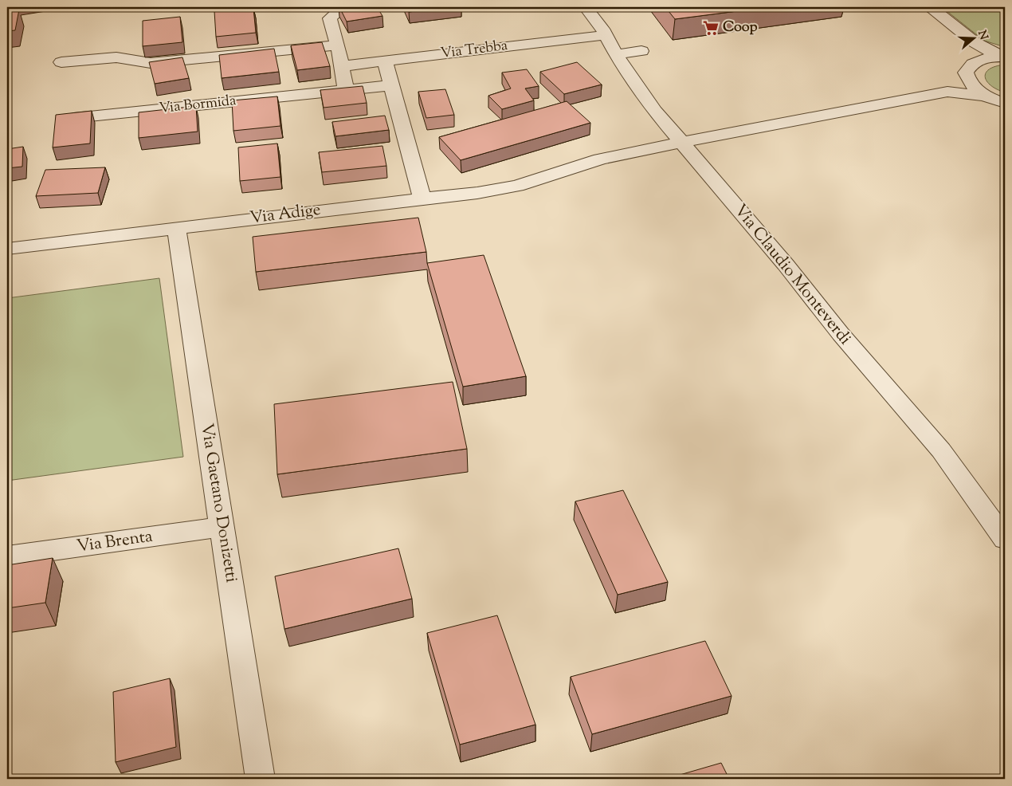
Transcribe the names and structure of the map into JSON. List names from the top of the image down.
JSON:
{
  "streets": {
    "street": [
      "Via Trebba",
      "Via Bormida",
      "Via Adige",
      "Via Claudio Monteverdi",
      "Via Gaetano Donizetti",
      "Via Brenta"
    ]
  },
  "crossings": [
    ["Via Trebba", "Via Claudio Monteverdi"],
    ["Via Adige", "Via Claudio Monteverdi"],
    ["Via Adige", "Via Gaetano Donizetti"],
    ["Via Gaetano Donizetti", "Via Brenta"]
  ],
  "places": {
    "supermarket": ["Coop"]
  },
  "north": "right"
}
